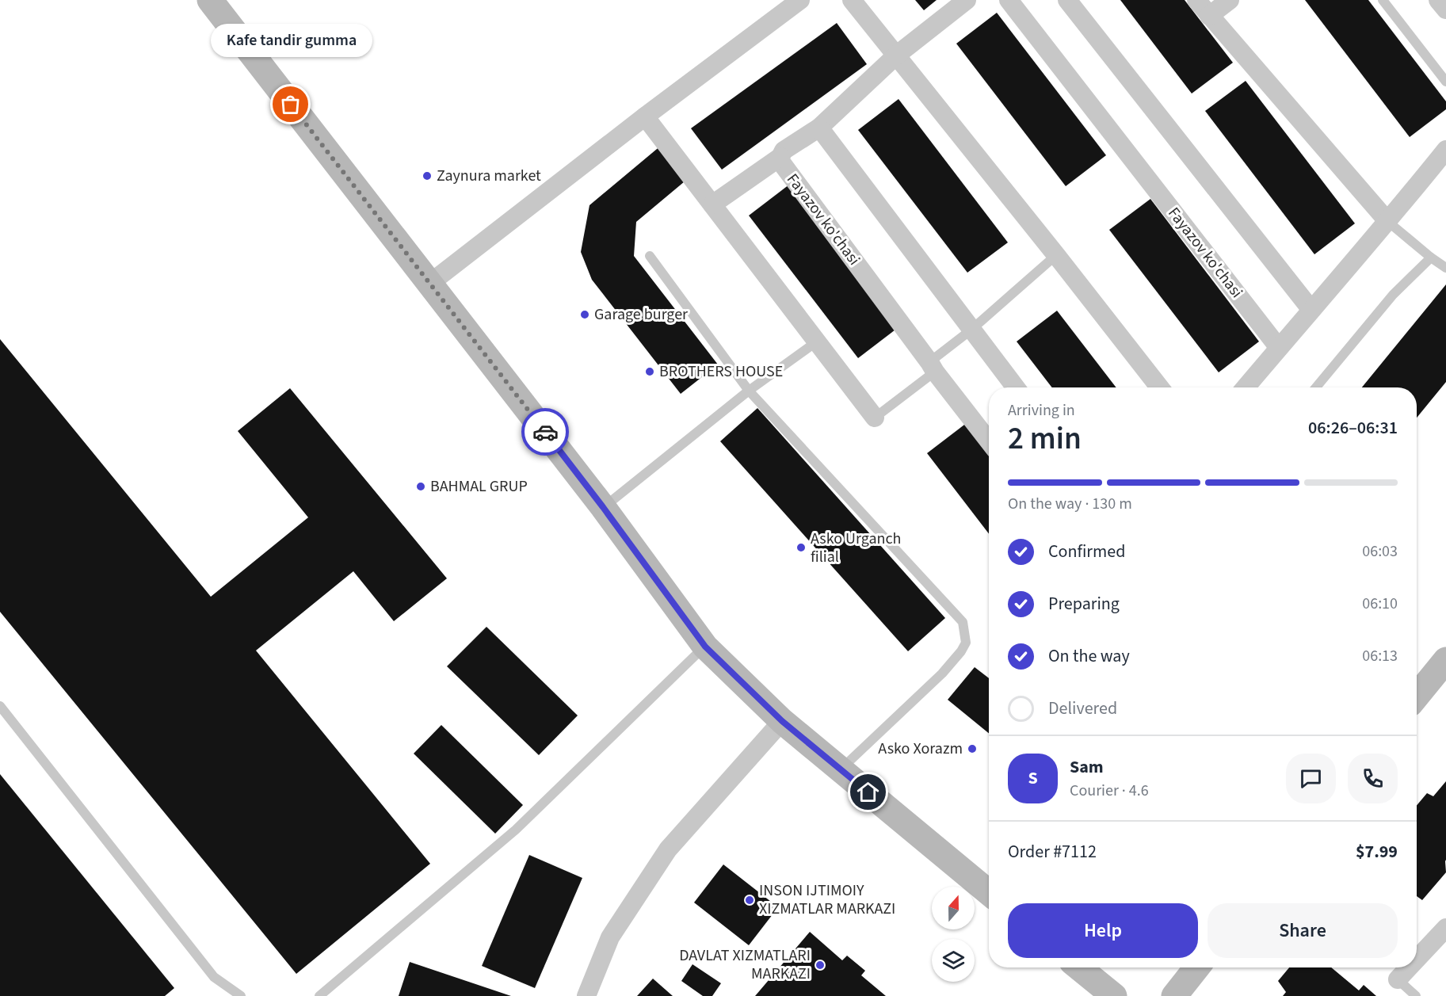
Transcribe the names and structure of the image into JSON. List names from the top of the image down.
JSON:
{
  "streets": {
    "street": ["Fayazov ko'chasi"]
  },
  "places": [
    "Kafe tandir gumma",
    "Zaynura market",
    "Garage burger",
    "BROTHERS HOUSE",
    "BAHMAL GRUP",
    "Asko Urganch filial",
    "Asko Xorazm",
    "INSON IJTIMOIY XIZMATLAR MARKAZI",
    "DAVLAT XIZMATLARI MARKAZI"
  ],
  "north": "top",
  "page": {
    "bubble": "Kafe tandir gumma",
    "heading": ["2 min", "Arriving in", "06:26–06:31"],
    "panel": [
      "Sam",
      "Courier · 4.6",
      "Order #7112",
      "$7.99"
    ],
    "bar": "On the way · 130 m",
    "list": [
      ["Confirmed", "06:03"],
      ["Preparing", "06:10"],
      ["On the way", "06:13"],
      "Delivered"
    ],
    "round": "S",
    "buttons": ["Help", "Share"]
  }
}
